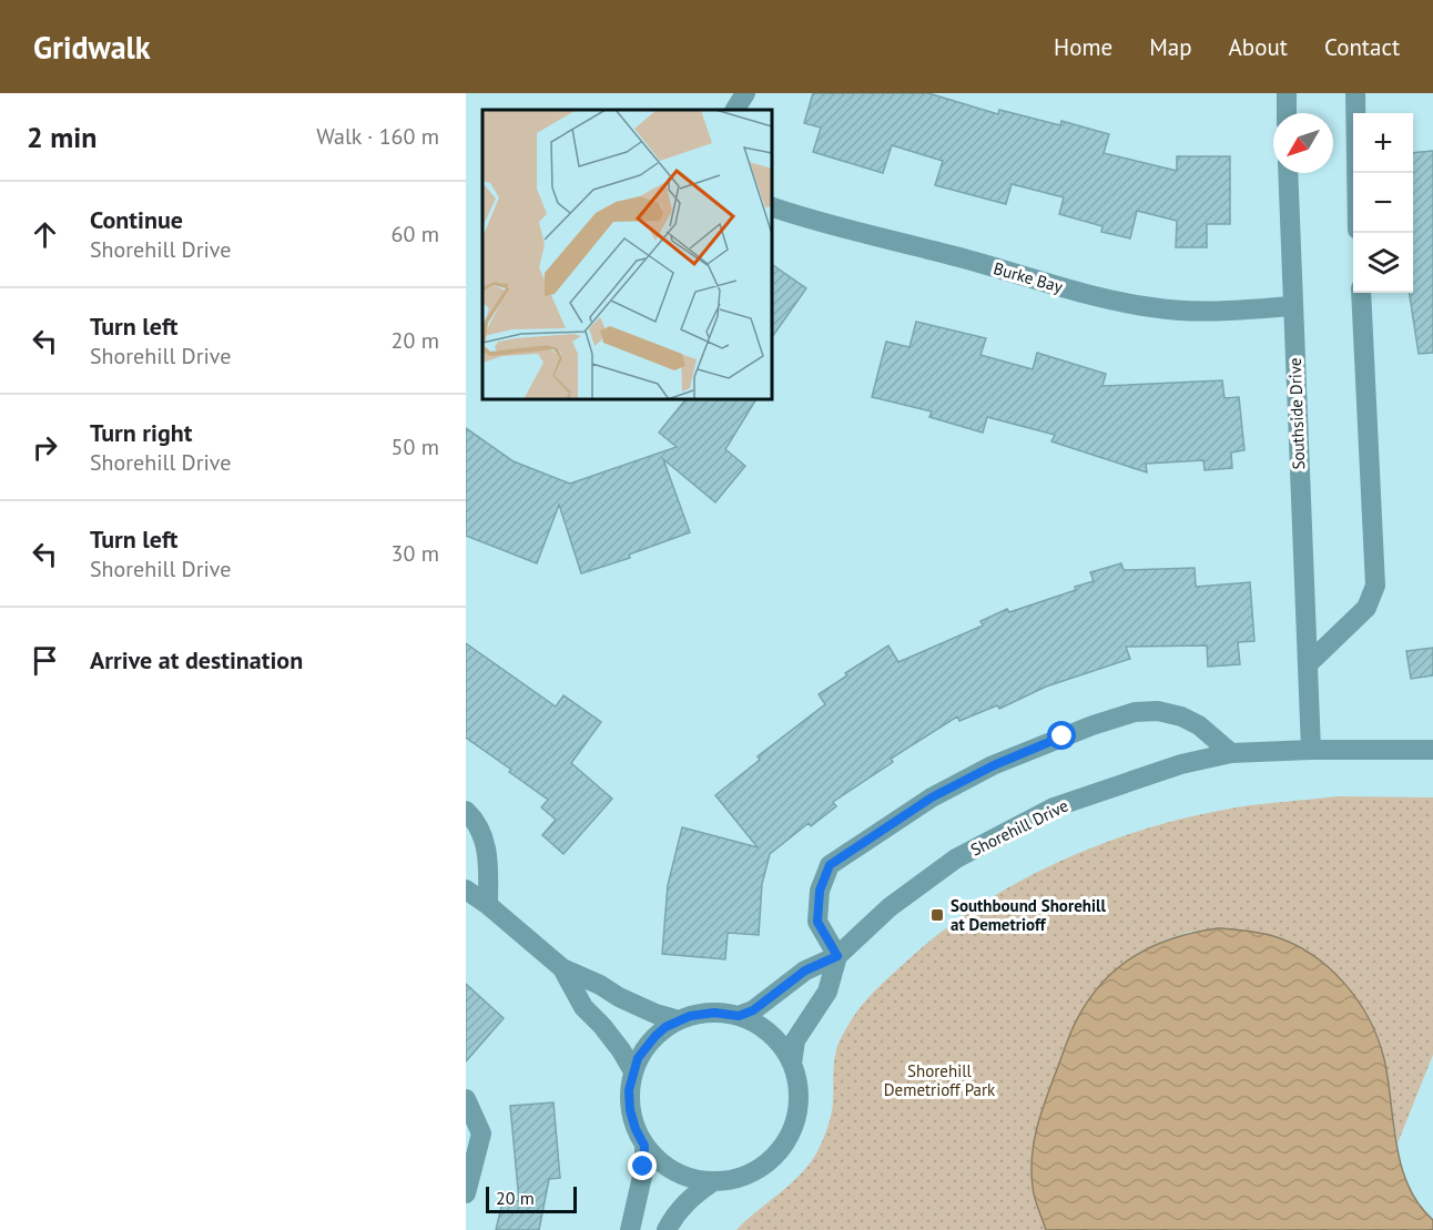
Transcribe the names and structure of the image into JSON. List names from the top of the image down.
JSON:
{
  "streets": {
    "street": ["Burke Bay", "Southside Drive", "Shorehill Drive"]
  },
  "crossings": [
    ["Burke Bay", "Southside Drive"],
    ["Southside Drive", "Shorehill Drive"]
  ],
  "parks": ["Shorehill Demetrioff Park"],
  "places": {
    "transit": ["Southbound Shorehill at Demetrioff"]
  },
  "scale_bar": "20 m",
  "north": "bottom left",
  "page": {
    "header": "Gridwalk",
    "nav": [
      "Home",
      "Map",
      "About",
      "Contact"
    ],
    "heading": ["2 min", "Walk · 160 m"],
    "map_buttons": ["+", "−"],
    "list": [
      ["Continue", "Shorehill Drive", "60 m"],
      ["Turn left", "Shorehill Drive", "20 m"],
      ["Turn right", "Shorehill Drive", "50 m"],
      ["Turn left", "Shorehill Drive", "30 m"],
      "Arrive at destination"
    ],
    "scale": "20 m"
  }
}
